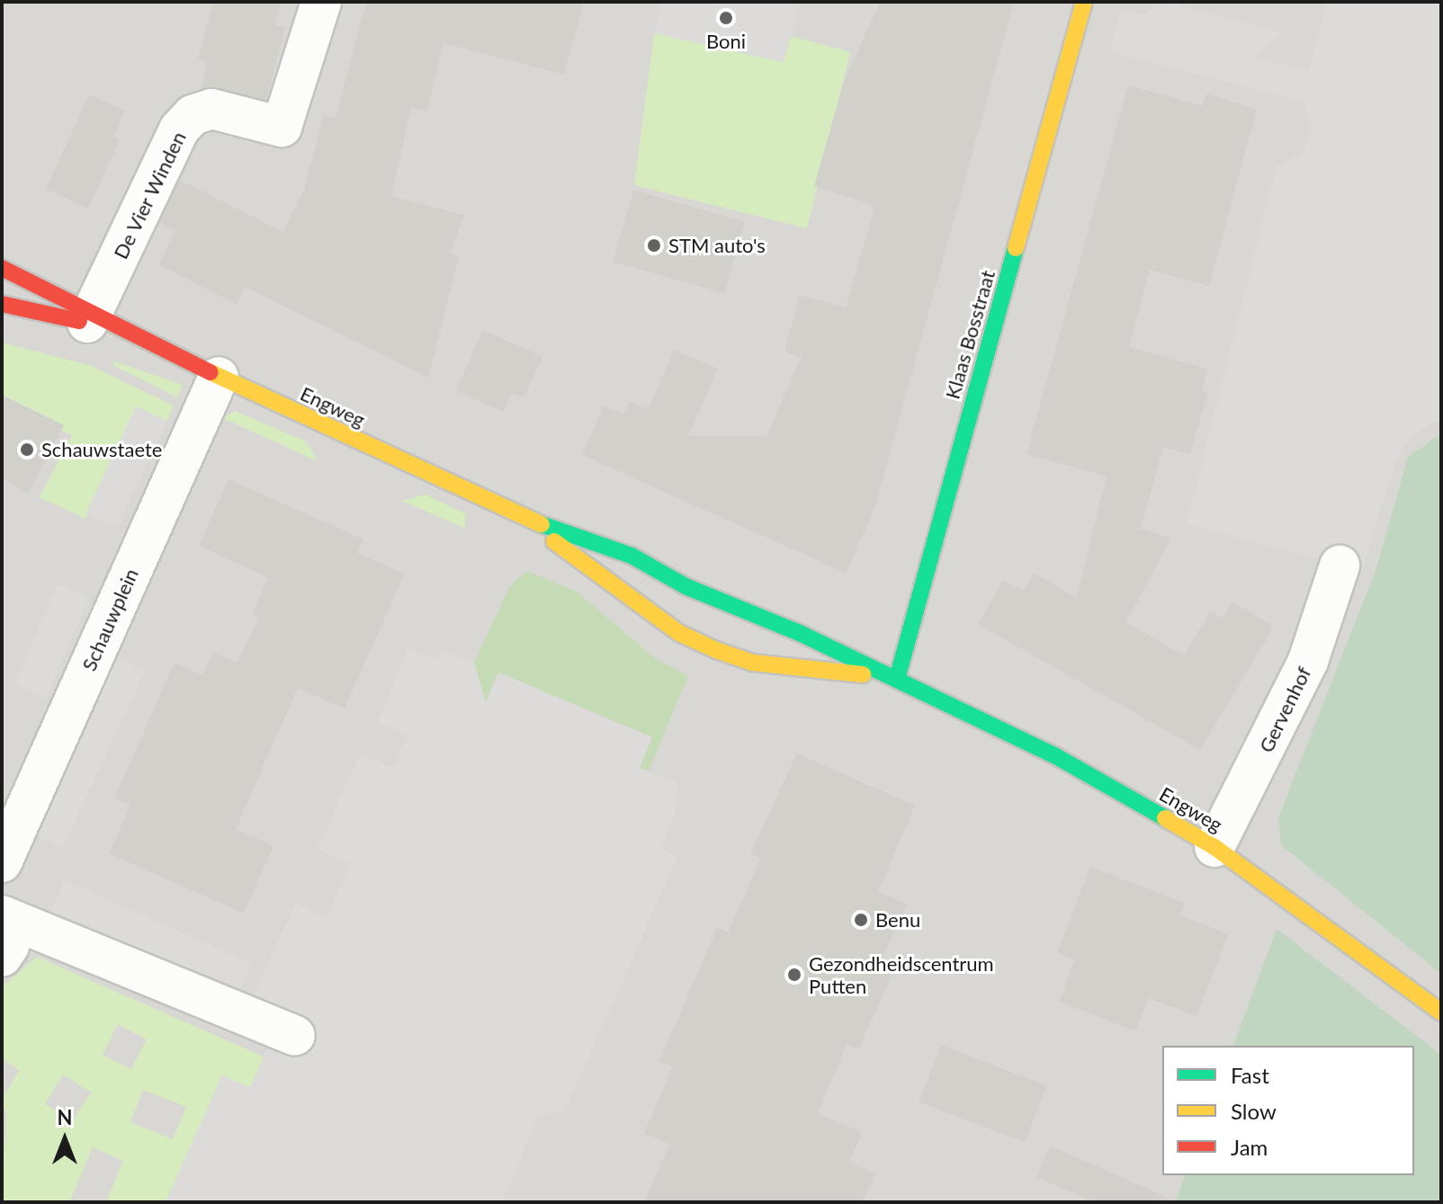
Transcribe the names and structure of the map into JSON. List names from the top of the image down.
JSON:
{
  "streets": {
    "street": [
      "De Vier Winden",
      "Klaas Bosstraat",
      "Engweg",
      "Schauwplein",
      "Gervenhof"
    ]
  },
  "crossings": [
    ["De Vier Winden", "Engweg"],
    ["Klaas Bosstraat", "Engweg"],
    ["Engweg", "Schauwplein"],
    ["Engweg", "Gervenhof"]
  ],
  "places": [
    "Boni",
    "STM auto's",
    "Schauwstaete",
    "Benu",
    "Gezondheidscentrum Putten"
  ],
  "legend": ["Fast", "Slow", "Jam"],
  "north": "top"
}
